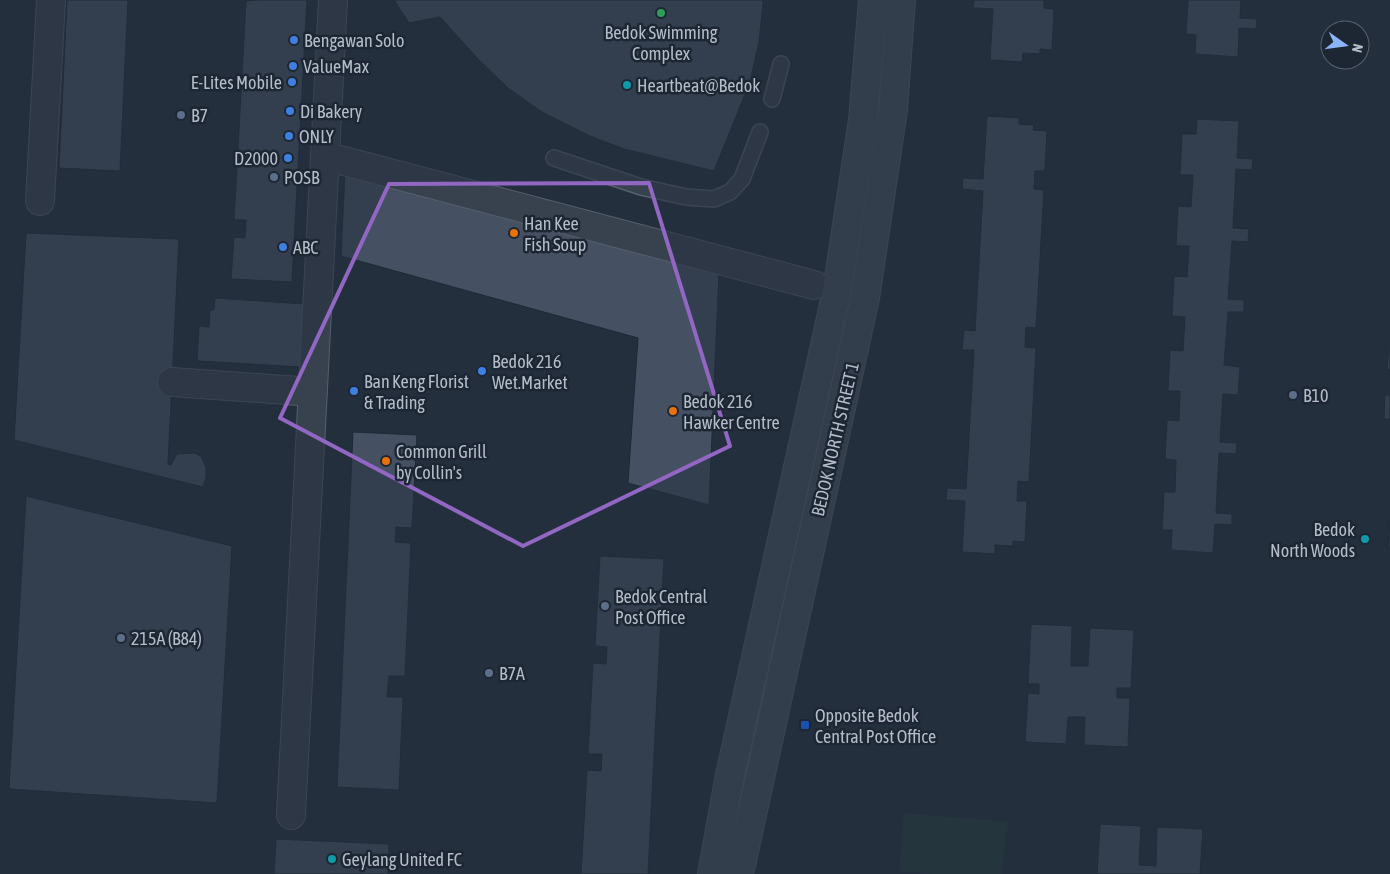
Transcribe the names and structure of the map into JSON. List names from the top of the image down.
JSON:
{
  "streets": {
    "street": ["BEDOK NORTH STREET 1"]
  },
  "places": {
    "other": [
      "Bedok Swimming Complex",
      "Bengawan Solo",
      "ValueMax",
      "E-Lites Mobile",
      "Heartbeat@Bedok",
      "Di Bakery",
      "B7",
      "ONLY",
      "D2000",
      "POSB",
      "Han Kee Fish Soup",
      "ABC",
      "Bedok 216 Wet.Market",
      "Ban Keng Florist & Trading",
      "B10",
      "Bedok 216 Hawker Centre",
      "Common Grill by Collin's",
      "Bedok North Woods",
      "Bedok Central Post Office",
      "215A (B84)",
      "B7A",
      "Geylang United FC"
    ],
    "transit": ["Opposite Bedok Central Post Office"]
  },
  "north": "right"
}
